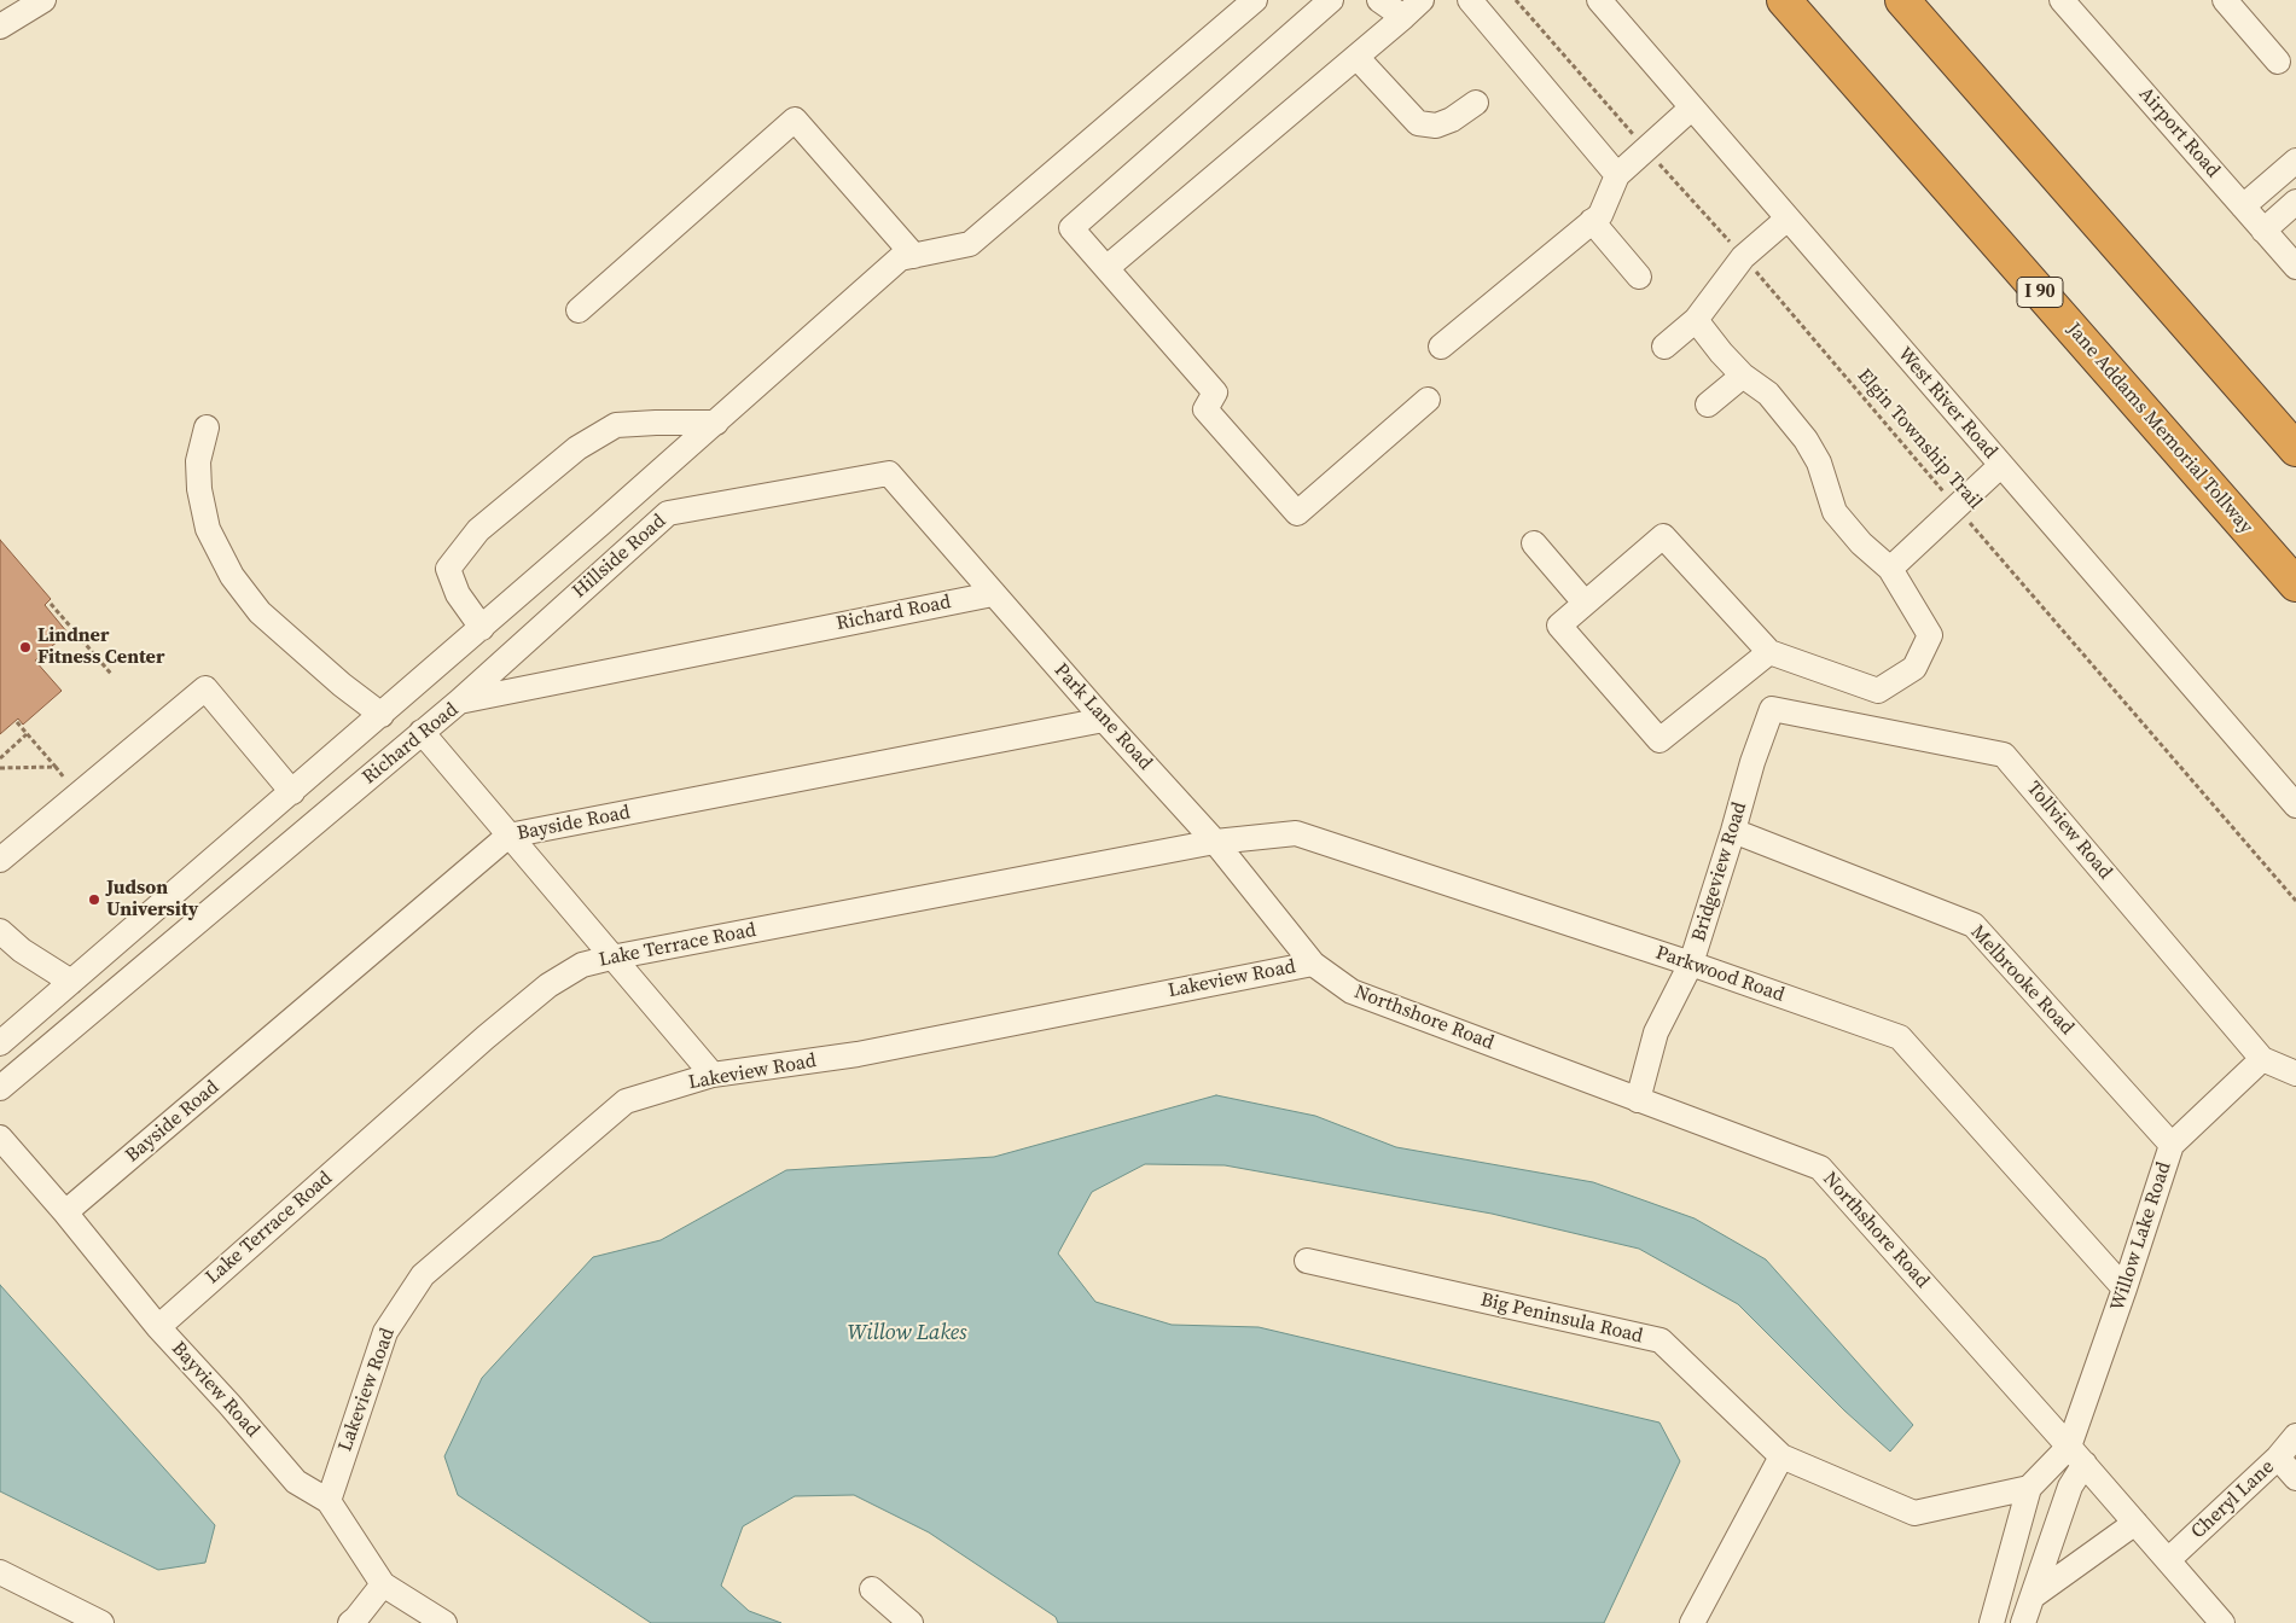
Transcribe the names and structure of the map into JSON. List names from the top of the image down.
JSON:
{
  "streets": {
    "highway": ["I 90", "Jane Addams Memorial Tollway"],
    "street": [
      "Airport Road",
      "West River Road",
      "Hillside Road",
      "Richard Road",
      "Park Lane Road",
      "Bayside Road",
      "Tollview Road",
      "Bridgeview Road",
      "Lake Terrace Road",
      "Parkwood Road",
      "Lakeview Road",
      "Melbrooke Road",
      "Northshore Road",
      "Willow Lake Road",
      "Big Peninsula Road",
      "Bayview Road",
      "Cheryl Lane"
    ],
    "path": ["Elgin Township Trail"]
  },
  "crossings": [
    ["Hillside Road", "Richard Road"],
    ["Hillside Road", "Park Lane Road"],
    ["Richard Road", "Park Lane Road"],
    ["Park Lane Road", "Bayside Road"],
    ["Park Lane Road", "Lake Terrace Road"],
    ["Park Lane Road", "Parkwood Road"],
    ["Park Lane Road", "Lakeview Road"],
    ["Park Lane Road", "Northshore Road"],
    ["Bayside Road", "Bayview Road"],
    ["Tollview Road", "Bridgeview Road"],
    ["Tollview Road", "Willow Lake Road"],
    ["Bridgeview Road", "Parkwood Road"],
    ["Bridgeview Road", "Melbrooke Road"],
    ["Bridgeview Road", "Northshore Road"],
    ["Lake Terrace Road", "Parkwood Road"],
    ["Lake Terrace Road", "Bayview Road"],
    ["Parkwood Road", "Willow Lake Road"],
    ["Lakeview Road", "Northshore Road"],
    ["Lakeview Road", "Bayview Road"],
    ["Melbrooke Road", "Willow Lake Road"],
    ["Northshore Road", "Willow Lake Road"],
    ["Northshore Road", "Cheryl Lane"]
  ],
  "water": ["Willow Lakes"],
  "places": ["Lindner Fitness Center", "Judson University"]
}
